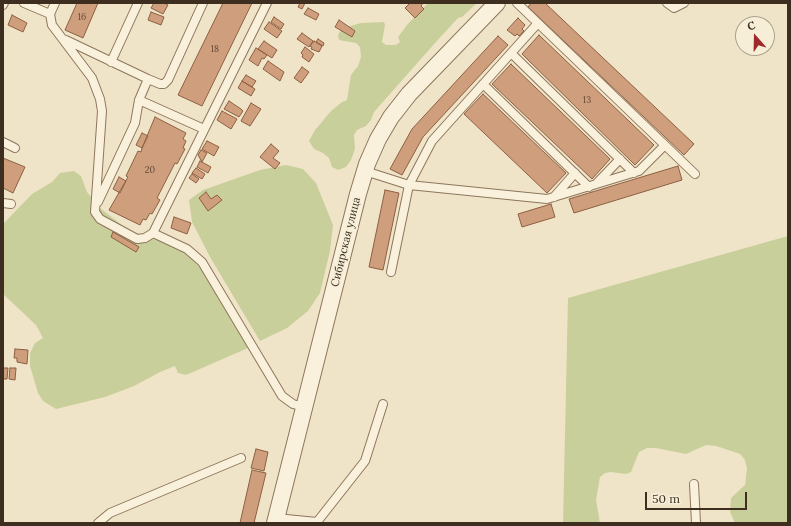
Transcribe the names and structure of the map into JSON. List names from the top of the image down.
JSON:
{
  "streets": {
    "street": ["Сибирская улица"]
  },
  "house_numbers": [
    "16",
    "18",
    "13",
    "20"
  ],
  "scale_bar": "50 m",
  "north": "top"
}
